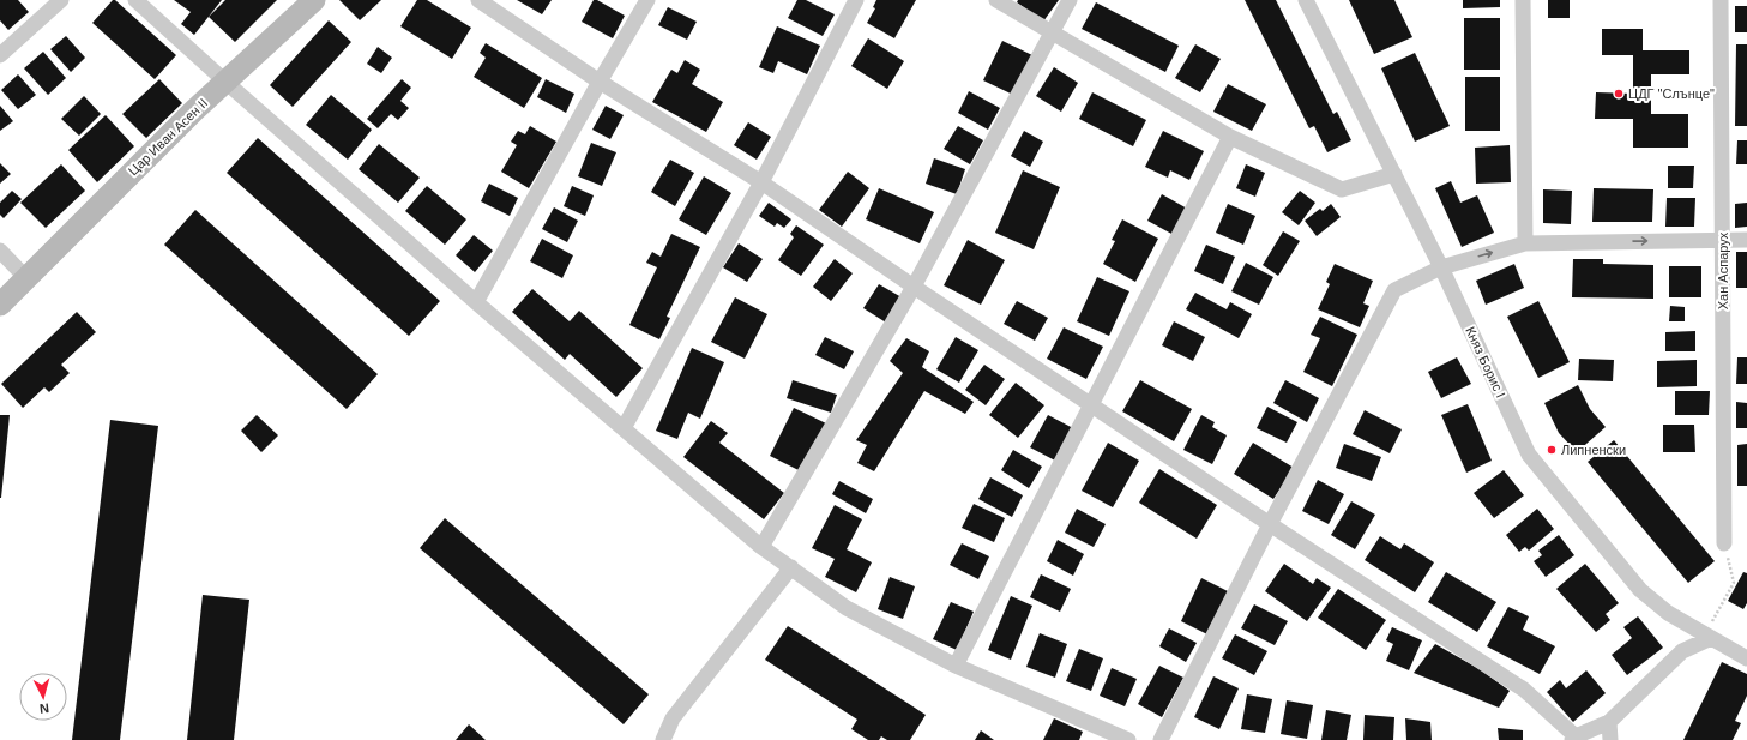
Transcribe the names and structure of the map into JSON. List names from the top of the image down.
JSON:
{
  "streets": {
    "street": ["Цар Иван Асен II", "Хан Аспарух", "Княз Борис I"]
  },
  "places": ["ЦДГ \"Слънце\"", "Липненски"],
  "north": "bottom"
}
